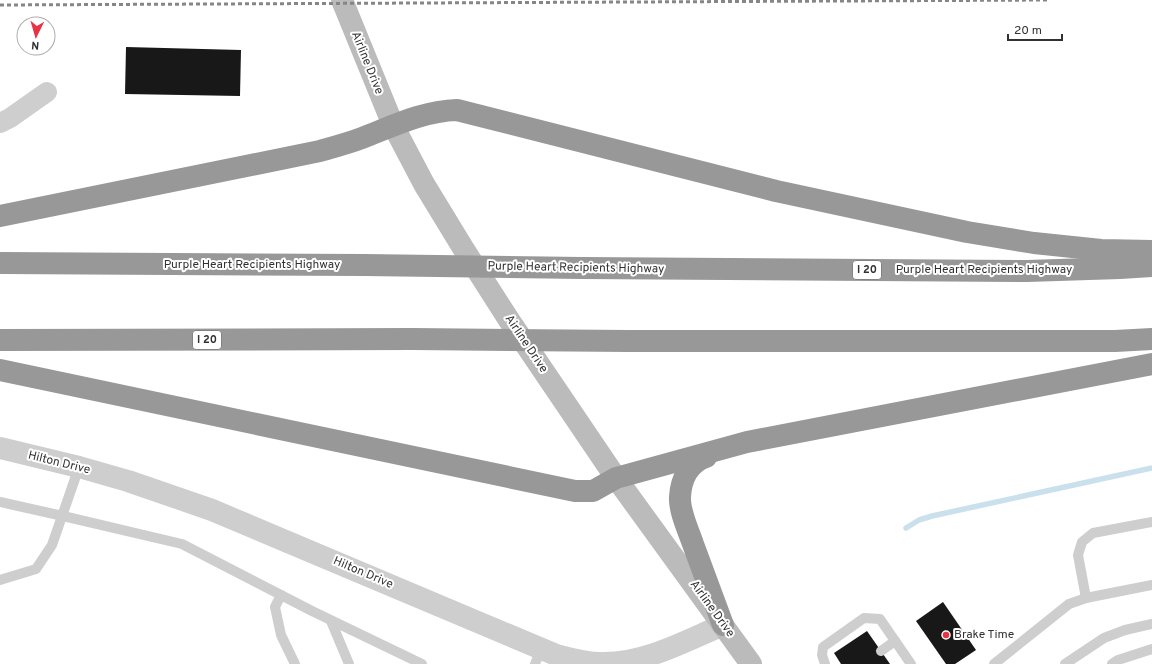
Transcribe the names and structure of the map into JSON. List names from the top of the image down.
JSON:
{
  "streets": {
    "highway": ["Purple Heart Recipients Highway", "I 20"],
    "main road": ["Airline Drive"],
    "street": ["Hilton Drive"]
  },
  "crossings": [
    ["Airline Drive", "Hilton Drive"]
  ],
  "places": ["Brake Time"],
  "scale_bar": "20 m",
  "north": "bottom"
}
